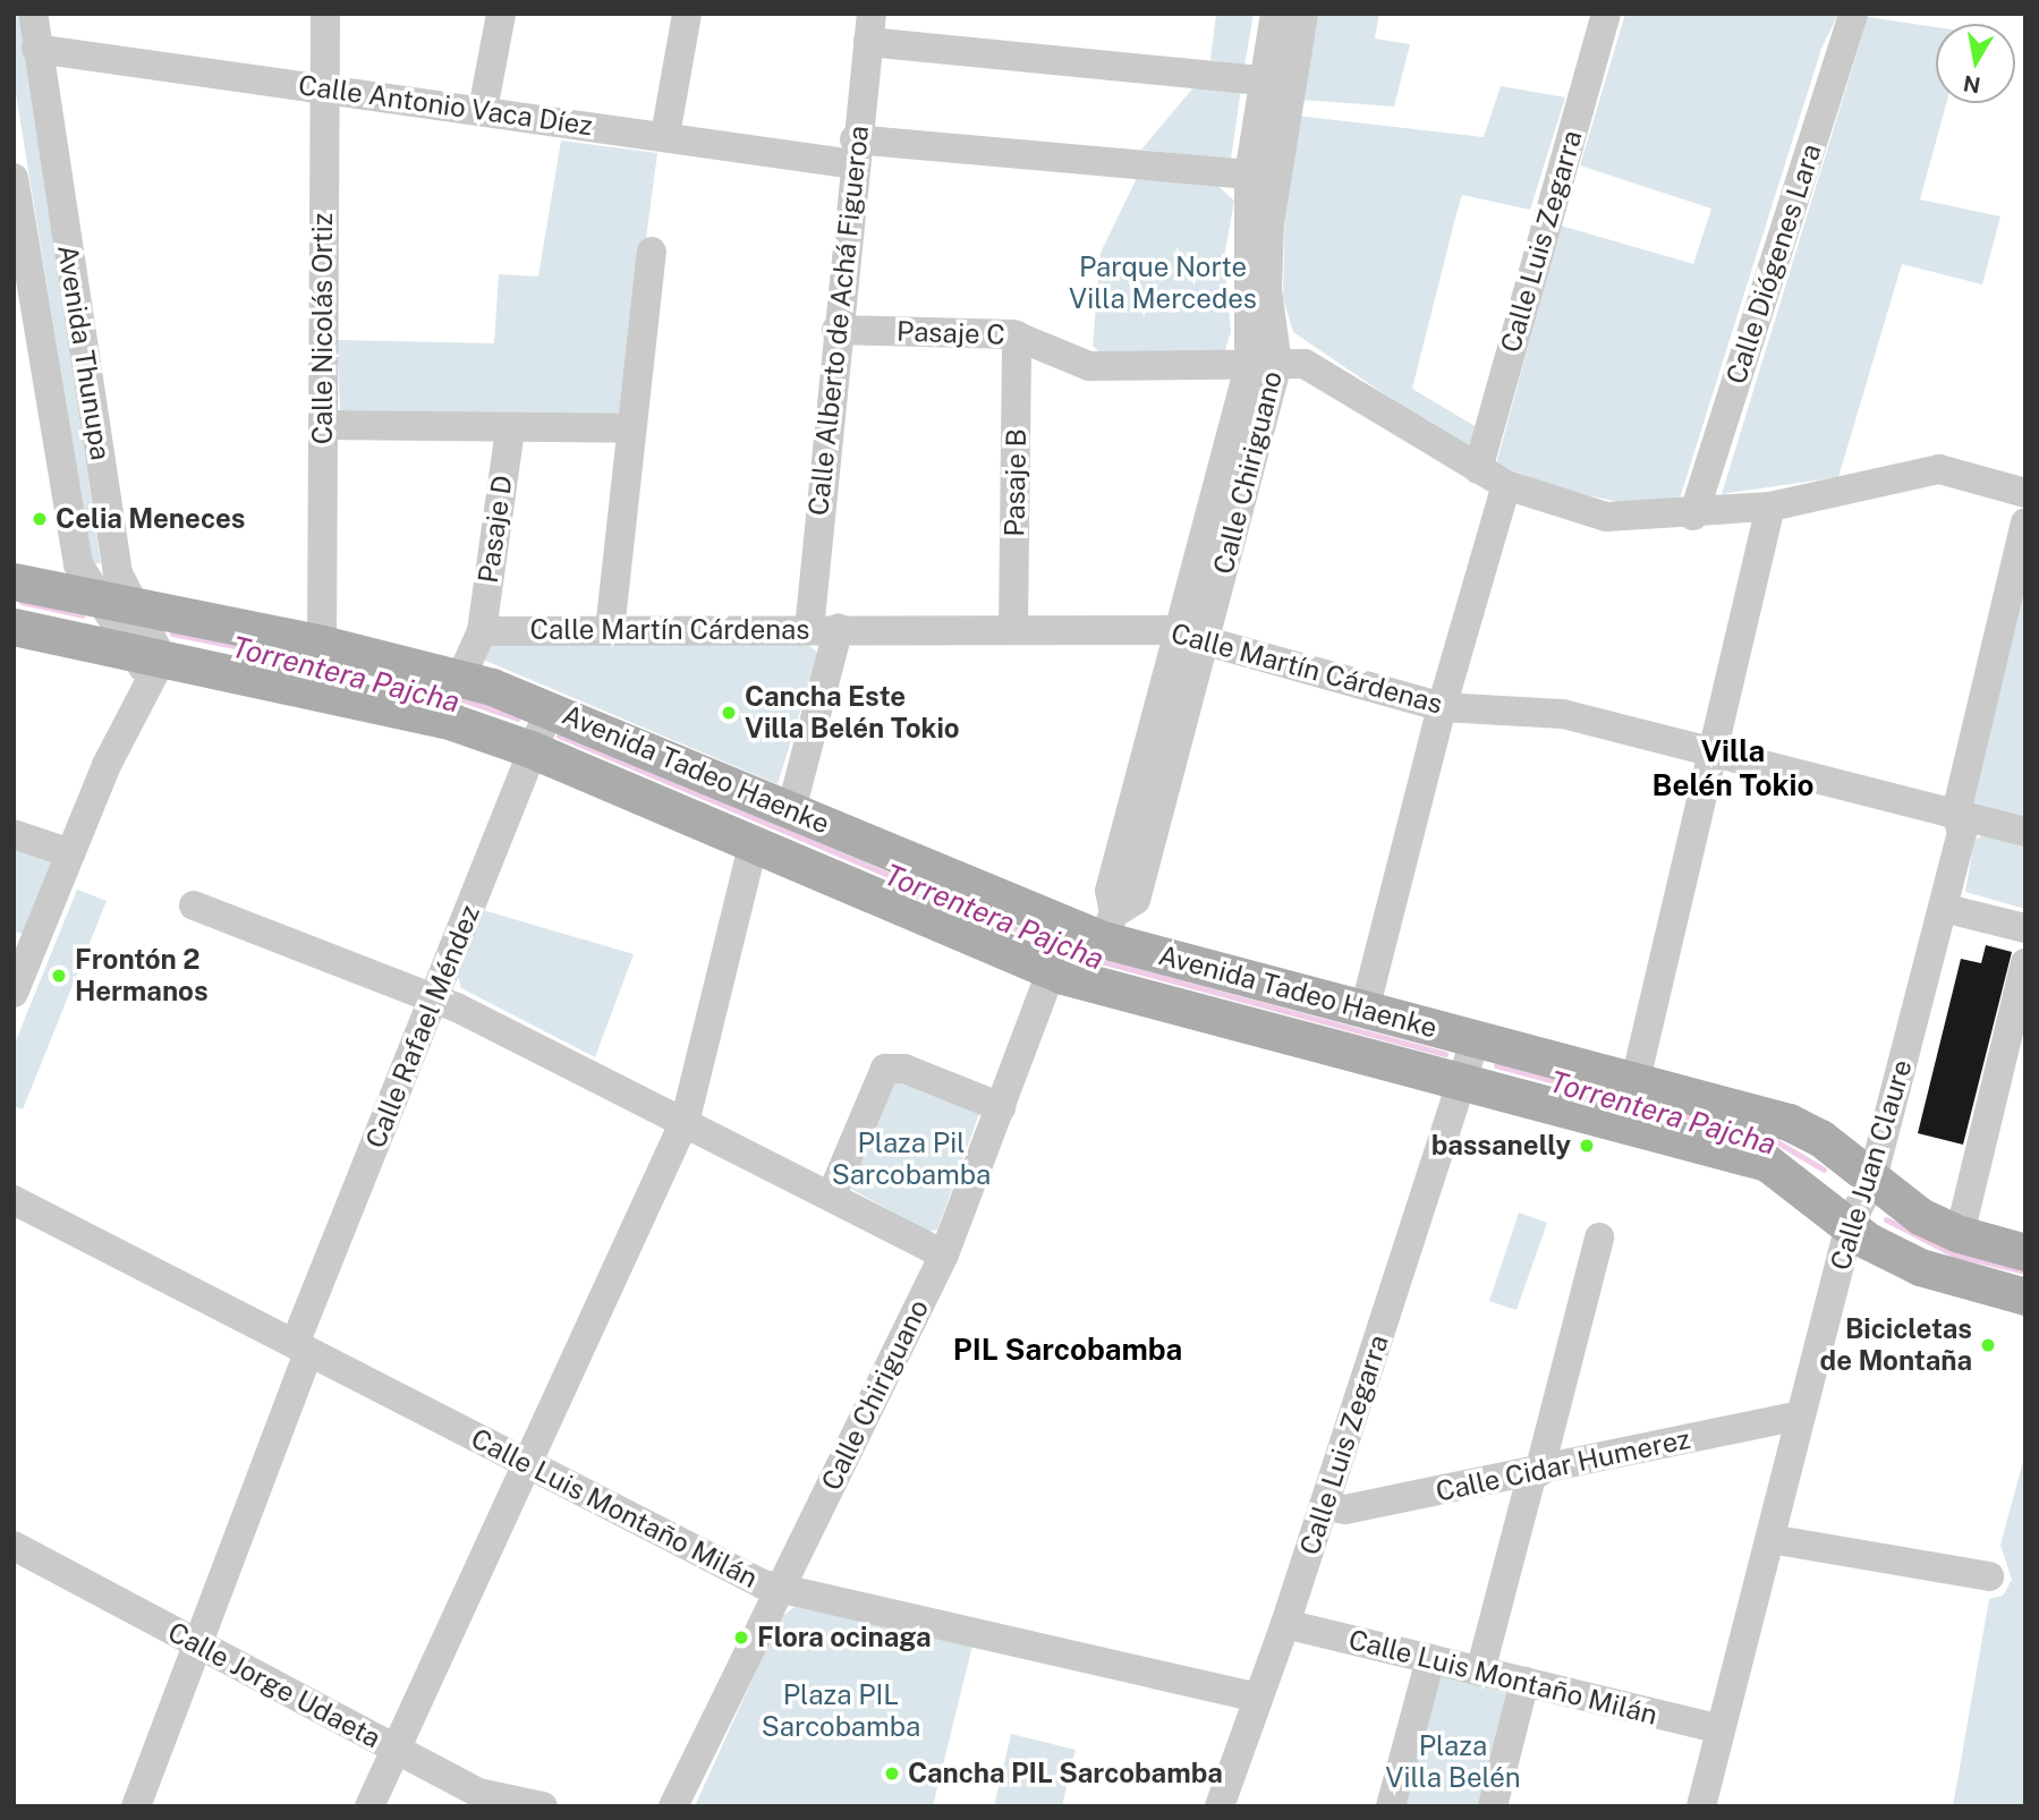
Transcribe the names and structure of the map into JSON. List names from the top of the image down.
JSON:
{
  "streets": {
    "main road": ["Avenida Tadeo Haenke"],
    "street": [
      "Calle Antonio Vaca Díez",
      "Calle Luis Zegarra",
      "Calle Diógenes Lara",
      "Calle Alberto de Achá Figueroa",
      "Calle Nicolás Ortiz",
      "Pasaje C",
      "Avenida Thunupa",
      "Calle Chiriguano",
      "Pasaje B",
      "Pasaje D",
      "Calle Martín Cárdenas",
      "Calle Rafael Méndez",
      "Calle Juan Claure",
      "Calle Cidar Humerez",
      "Calle Luis Montaño Milán",
      "Calle Jorge Udaeta"
    ]
  },
  "crossings": [
    ["Calle Antonio Vaca Díez", "Calle Alberto de Achá Figueroa"],
    ["Calle Antonio Vaca Díez", "Calle Nicolás Ortiz"],
    ["Calle Antonio Vaca Díez", "Avenida Thunupa"],
    ["Calle Antonio Vaca Díez", "Calle Chiriguano"],
    ["Calle Luis Zegarra", "Pasaje C"],
    ["Calle Luis Zegarra", "Avenida Tadeo Haenke"],
    ["Calle Luis Zegarra", "Calle Cidar Humerez"],
    ["Calle Luis Zegarra", "Calle Luis Montaño Milán"],
    ["Calle Diógenes Lara", "Pasaje C"],
    ["Calle Alberto de Achá Figueroa", "Pasaje C"],
    ["Calle Alberto de Achá Figueroa", "Calle Martín Cárdenas"],
    ["Calle Alberto de Achá Figueroa", "Avenida Tadeo Haenke"],
    ["Calle Nicolás Ortiz", "Avenida Tadeo Haenke"],
    ["Pasaje C", "Calle Chiriguano"],
    ["Pasaje C", "Pasaje B"],
    ["Avenida Thunupa", "Avenida Tadeo Haenke"],
    ["Calle Chiriguano", "Calle Martín Cárdenas"],
    ["Calle Chiriguano", "Avenida Tadeo Haenke"],
    ["Calle Chiriguano", "Calle Luis Montaño Milán"],
    ["Pasaje B", "Calle Martín Cárdenas"],
    ["Pasaje D", "Calle Martín Cárdenas"],
    ["Calle Martín Cárdenas", "Calle Juan Claure"],
    ["Avenida Tadeo Haenke", "Calle Rafael Méndez"],
    ["Avenida Tadeo Haenke", "Calle Juan Claure"],
    ["Calle Rafael Méndez", "Calle Luis Montaño Milán"],
    ["Calle Rafael Méndez", "Calle Jorge Udaeta"],
    ["Calle Juan Claure", "Calle Cidar Humerez"],
    ["Calle Juan Claure", "Calle Luis Montaño Milán"]
  ],
  "districts": ["Villa Belén Tokio", "PIL Sarcobamba"],
  "water": ["Torrentera Pajcha"],
  "parks": [
    "Parque Norte Villa Mercedes",
    "Plaza Pil Sarcobamba",
    "Plaza PIL Sarcobamba",
    "Plaza Villa Belén"
  ],
  "places": [
    "Celia Meneces",
    "Cancha Este Villa Belén Tokio",
    "Frontón 2 Hermanos",
    "bassanelly",
    "Bicicletas de Montaña",
    "Flora ocinaga",
    "Cancha PIL Sarcobamba"
  ],
  "north": "bottom"
}
